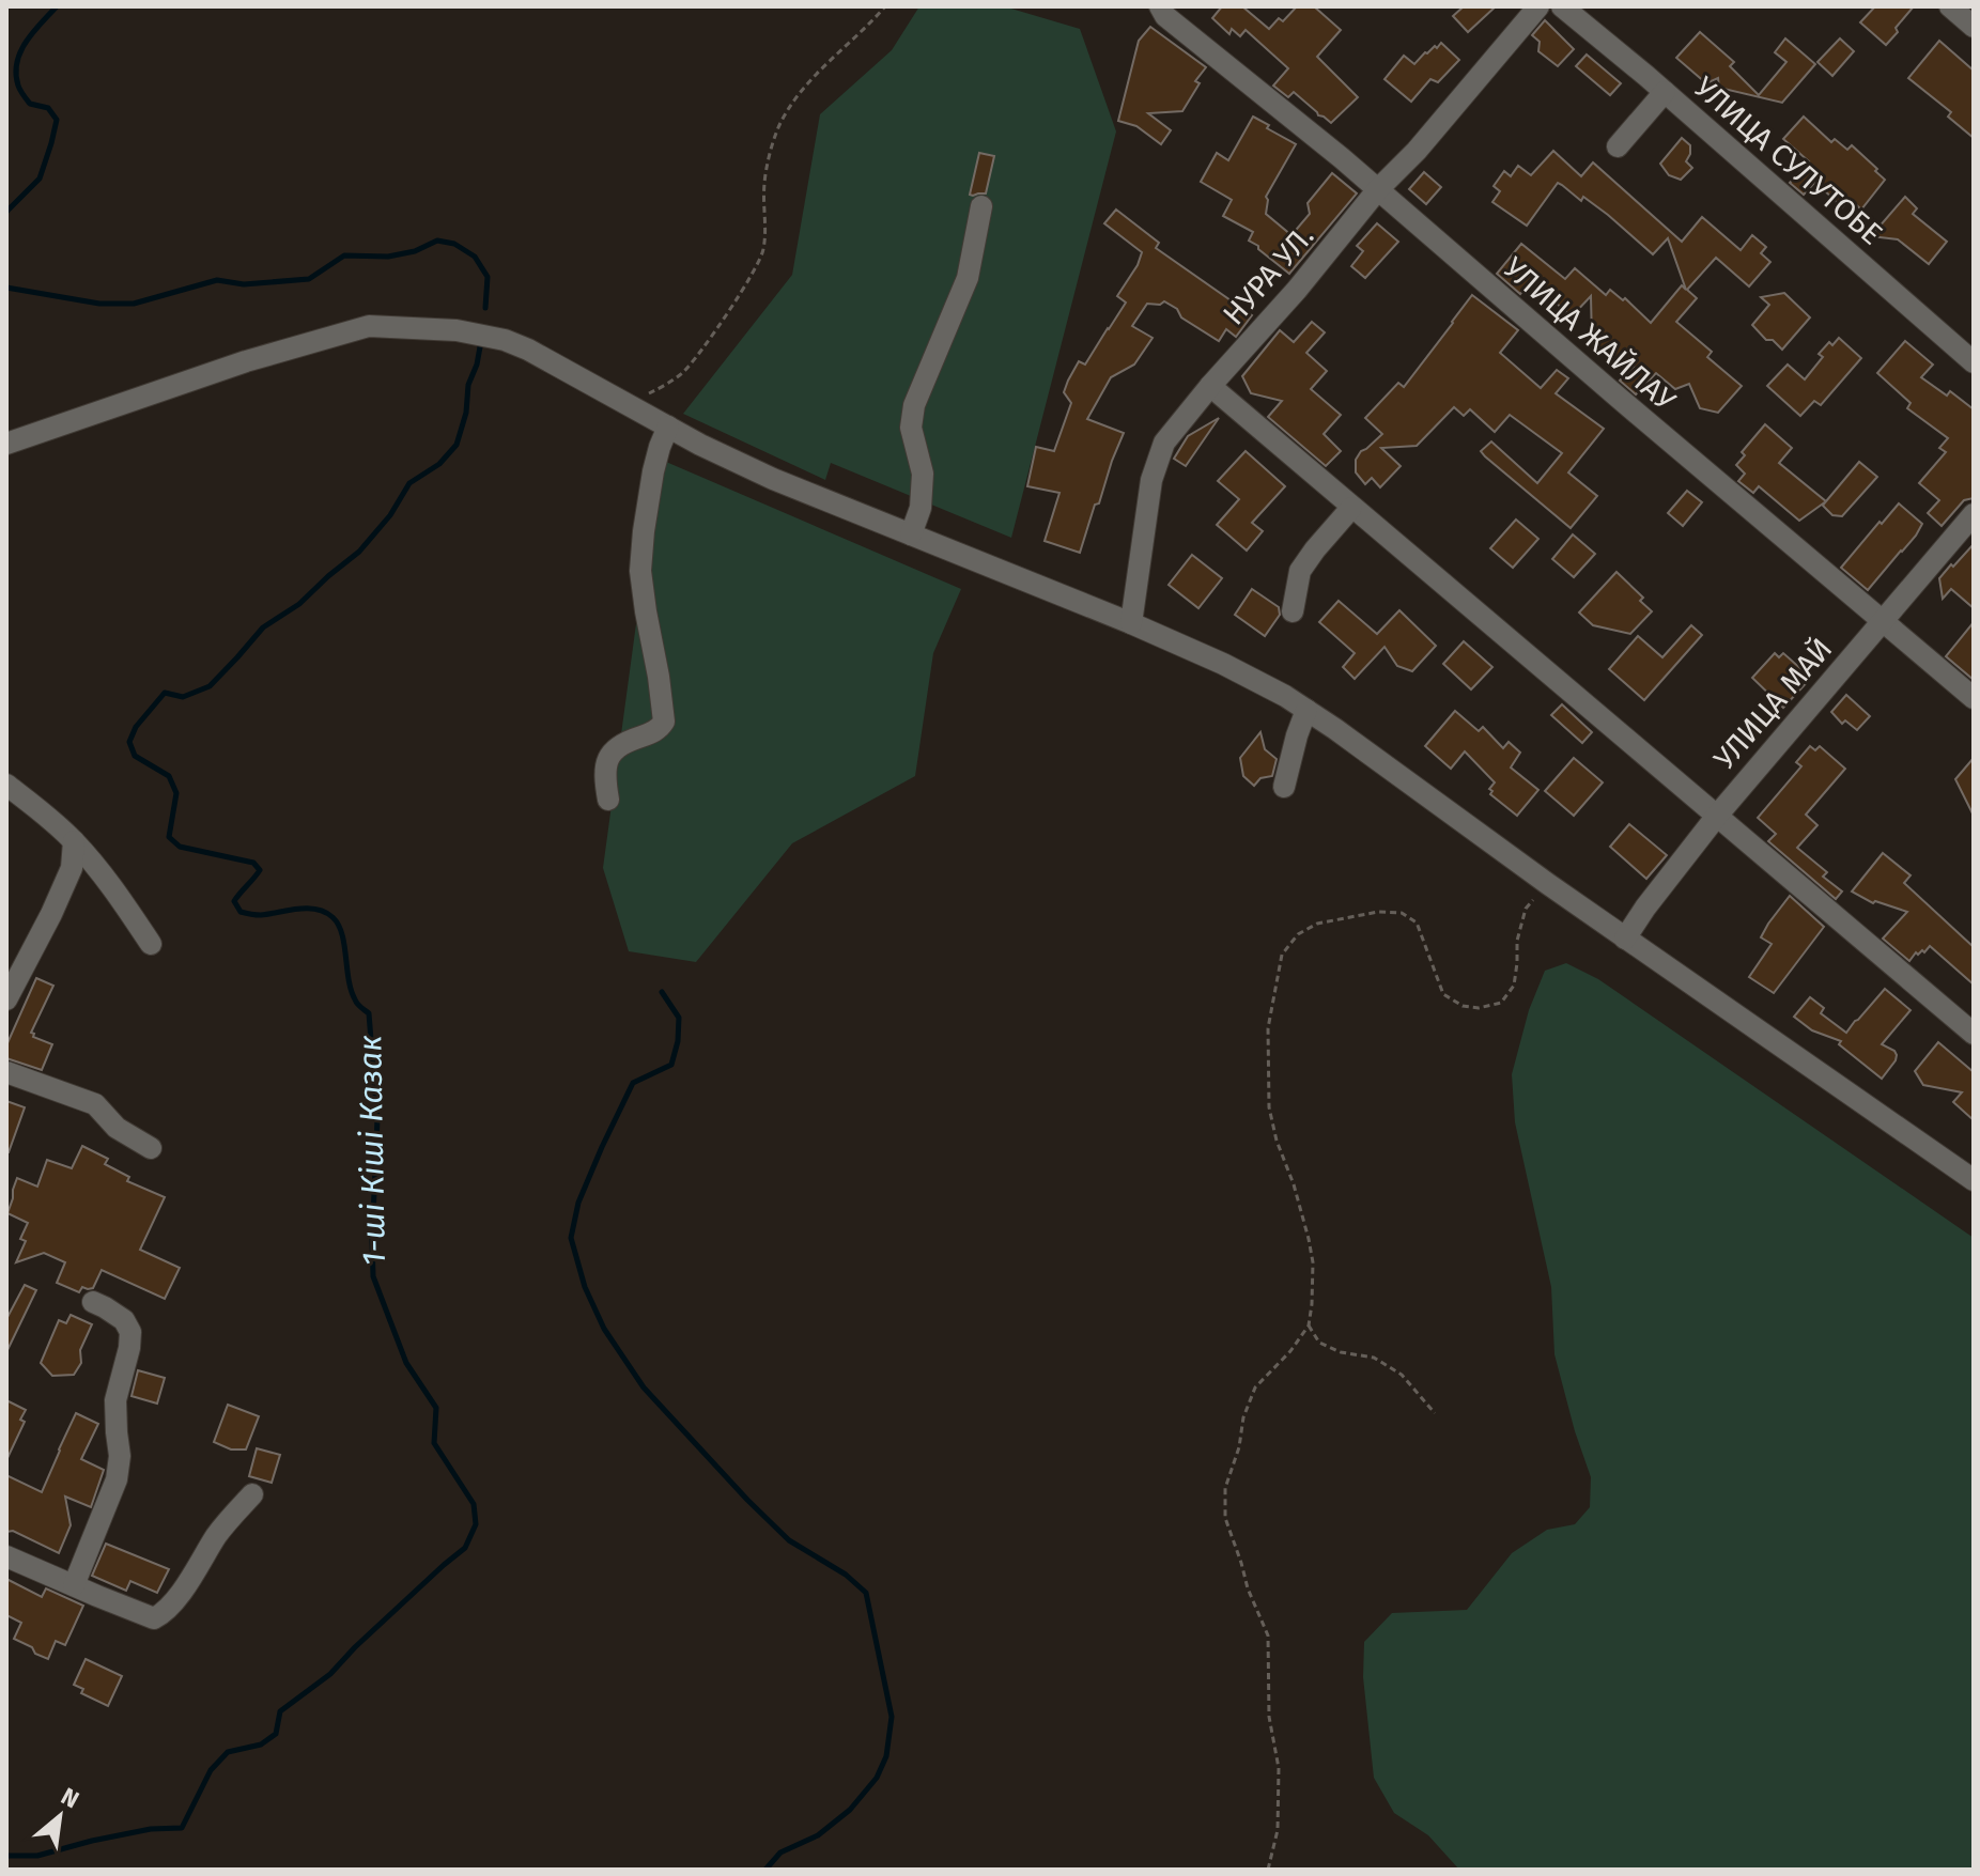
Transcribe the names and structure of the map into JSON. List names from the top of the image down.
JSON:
{
  "streets": {
    "street": [
      "УЛИЦА СУЛУТОБЕ",
      "НУРА УЛ.",
      "УЛИЦА ЖАЙЛАУ",
      "УЛИЦА МАЙ"
    ]
  },
  "crossings": [
    ["НУРА УЛ.", "УЛИЦА ЖАЙЛАУ"],
    ["УЛИЦА ЖАЙЛАУ", "УЛИЦА МАЙ"]
  ],
  "water": ["1-ші Кіші Казак"],
  "north": "top right"
}
